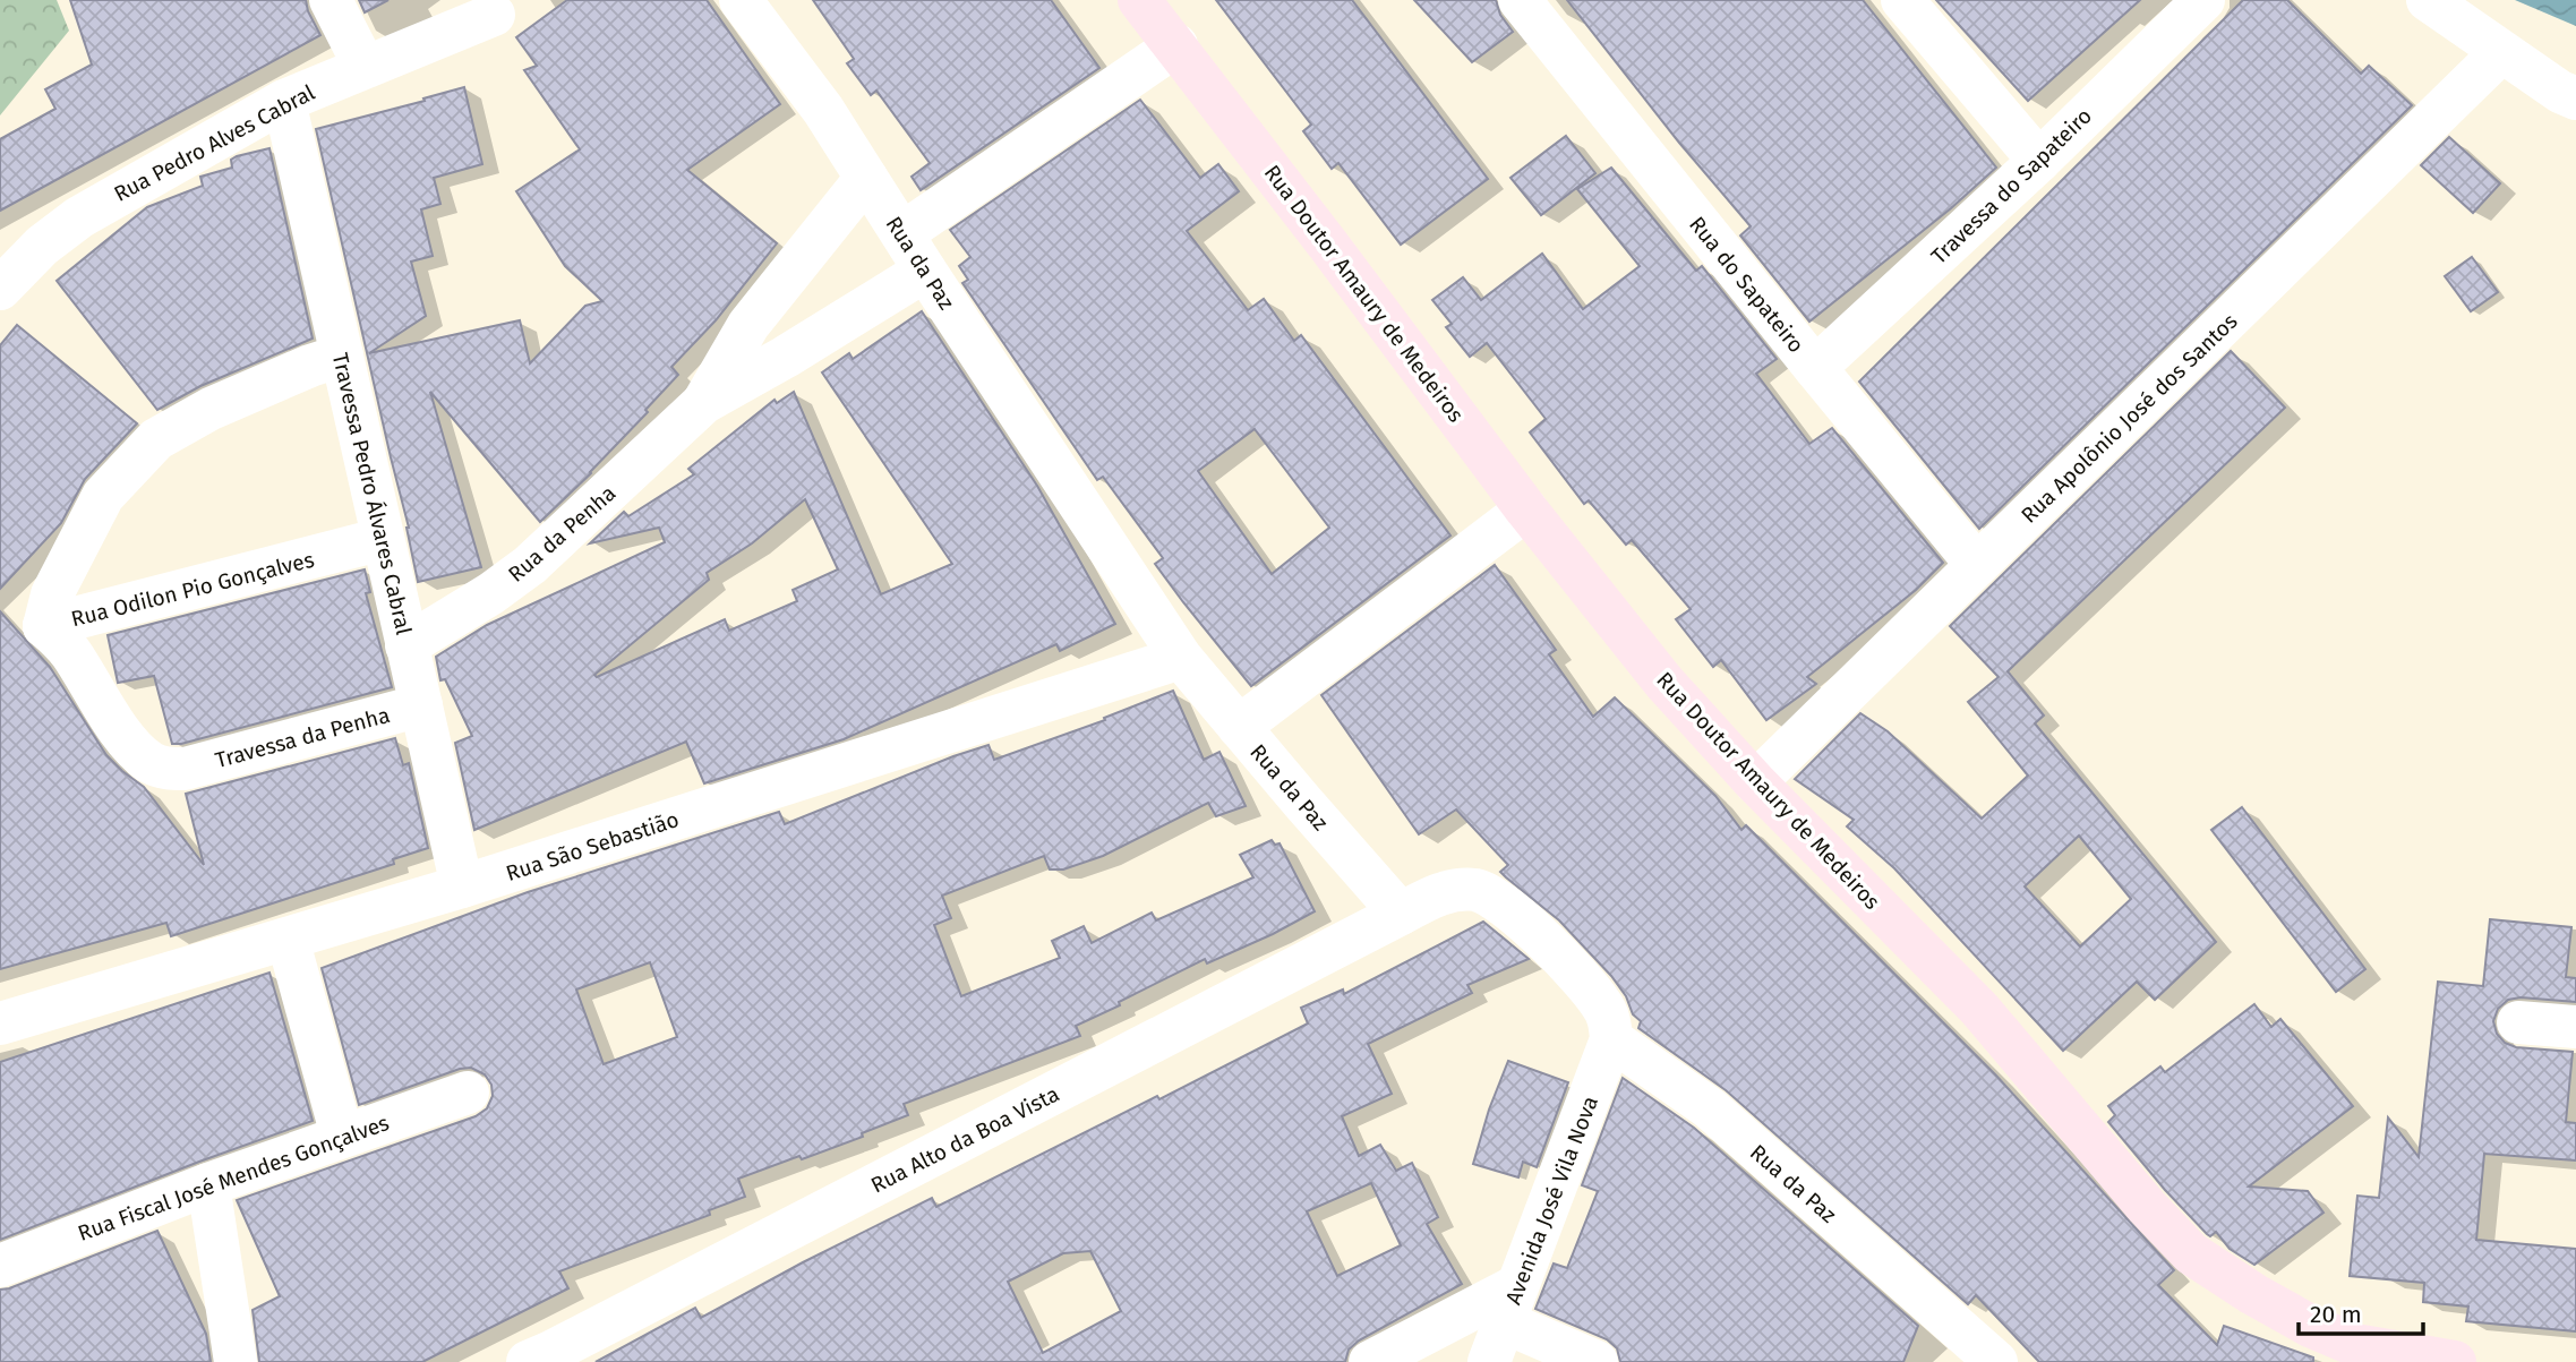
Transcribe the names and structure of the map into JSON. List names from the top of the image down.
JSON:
{
  "streets": {
    "street": [
      "Rua Pedro Alves Cabral",
      "Travessa do Sapateiro",
      "Rua da Paz",
      "Rua do Sapateiro",
      "Rua Doutor Amaury de Medeiros",
      "Rua Apolônio José dos Santos",
      "Travessa Pedro Álvares Cabral",
      "Rua da Penha",
      "Rua Odilon Pio Gonçalves",
      "Travessa da Penha",
      "Rua São Sebastião",
      "Rua Alto da Boa Vista",
      "Rua Fiscal José Mendes Gonçalves",
      "Avenida José Vila Nova"
    ]
  },
  "crossings": [
    ["Rua Pedro Alves Cabral", "Travessa Pedro Álvares Cabral"],
    ["Travessa do Sapateiro", "Rua do Sapateiro"],
    ["Rua da Paz", "Rua da Penha"],
    ["Rua da Paz", "Rua São Sebastião"],
    ["Rua da Paz", "Rua Alto da Boa Vista"],
    ["Rua da Paz", "Avenida José Vila Nova"],
    ["Rua do Sapateiro", "Rua Apolônio José dos Santos"],
    ["Rua Doutor Amaury de Medeiros", "Rua Apolônio José dos Santos"],
    ["Travessa Pedro Álvares Cabral", "Rua da Penha"],
    ["Travessa Pedro Álvares Cabral", "Rua Odilon Pio Gonçalves"],
    ["Travessa Pedro Álvares Cabral", "Travessa da Penha"],
    ["Travessa Pedro Álvares Cabral", "Rua São Sebastião"],
    ["Rua Odilon Pio Gonçalves", "Travessa da Penha"]
  ],
  "scale_bar": "20 m"
}
